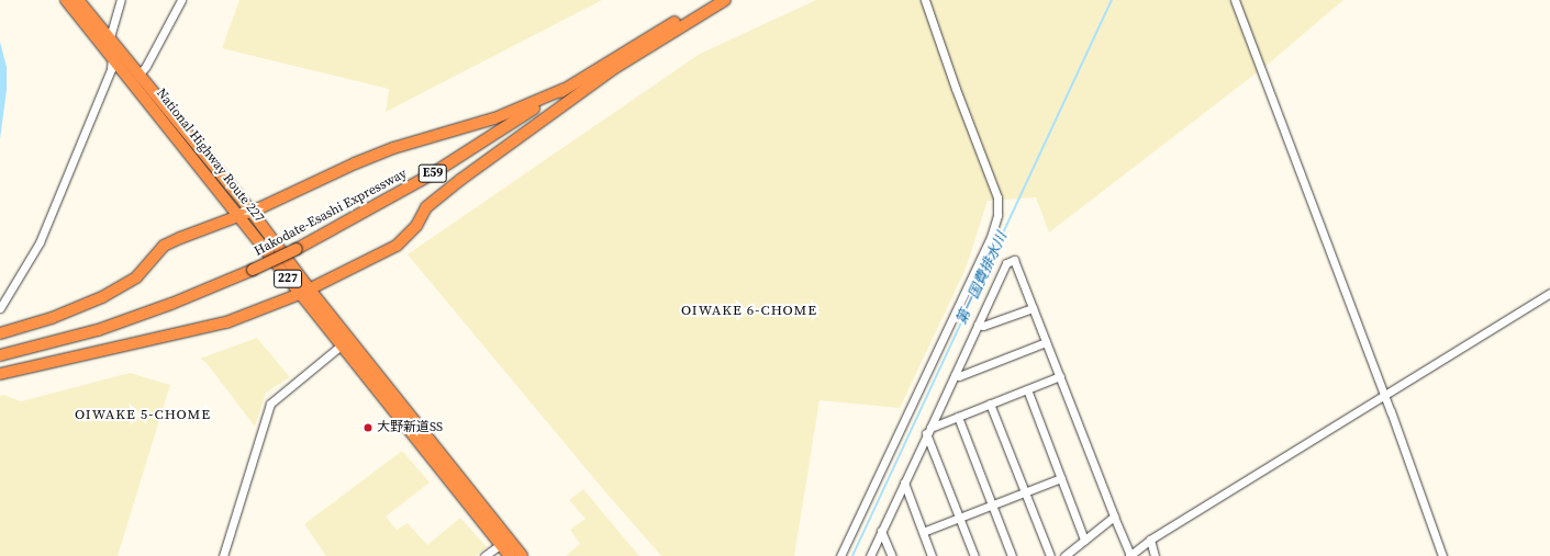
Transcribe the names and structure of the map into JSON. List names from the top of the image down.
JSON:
{
  "streets": {
    "highway": [
      "National Highway Route 227",
      "E59",
      "Hakodate-Esashi Expressway",
      "227"
    ]
  },
  "districts": ["OIWAKE 6-CHOME", "OIWAKE 5-CHOME"],
  "water": ["第一国費排水川"],
  "places": ["大野新道SS"]
}
